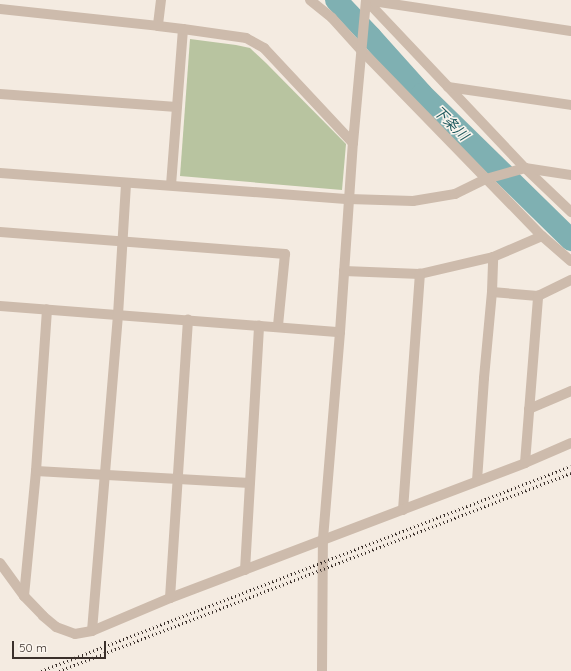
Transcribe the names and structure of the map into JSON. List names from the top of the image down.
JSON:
{
  "water": ["下条川"],
  "scale_bar": "50 m"
}
